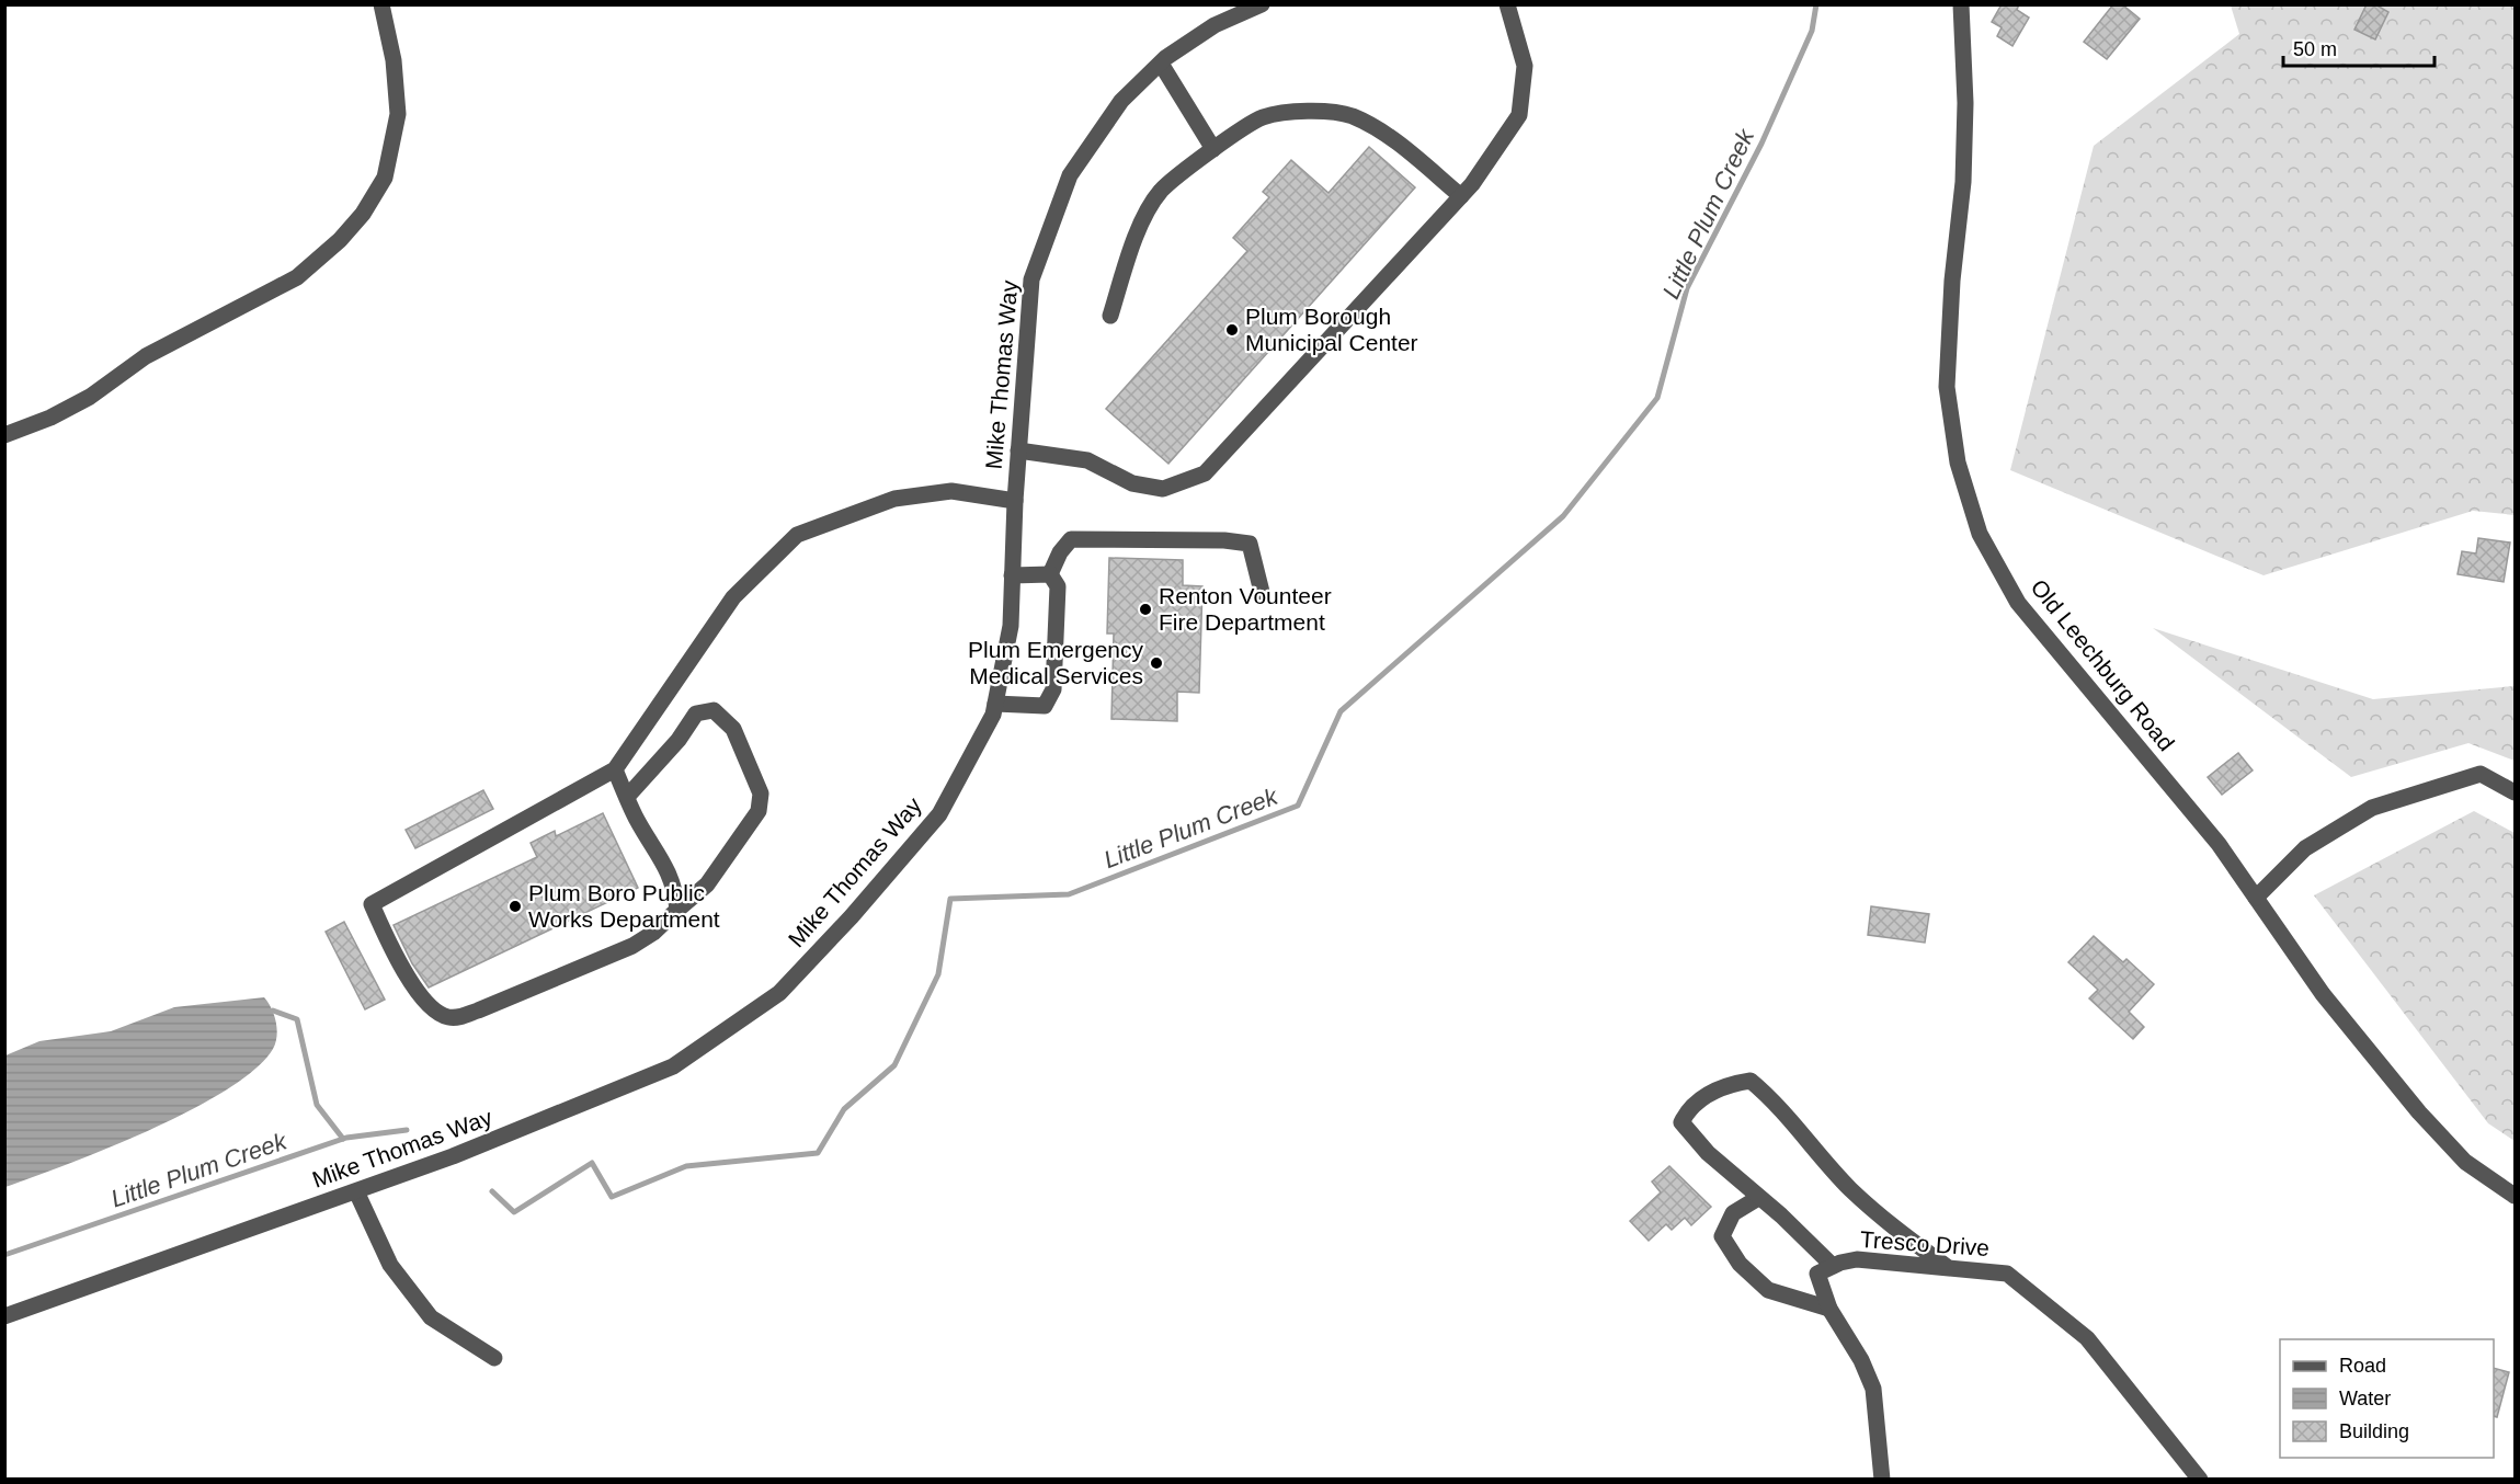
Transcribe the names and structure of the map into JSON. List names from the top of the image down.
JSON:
{
  "streets": {
    "street": ["Mike Thomas Way", "Old Leechburg Road", "Tresco Drive"]
  },
  "water": ["Little Plum Creek"],
  "places": [
    "Plum Borough Municipal Center",
    "Renton Vounteer Fire Department",
    "Plum Emergency Medical Services",
    "Plum Boro Public Works Department"
  ],
  "legend": ["Road", "Water", "Building"],
  "scale_bar": "50 m"
}
